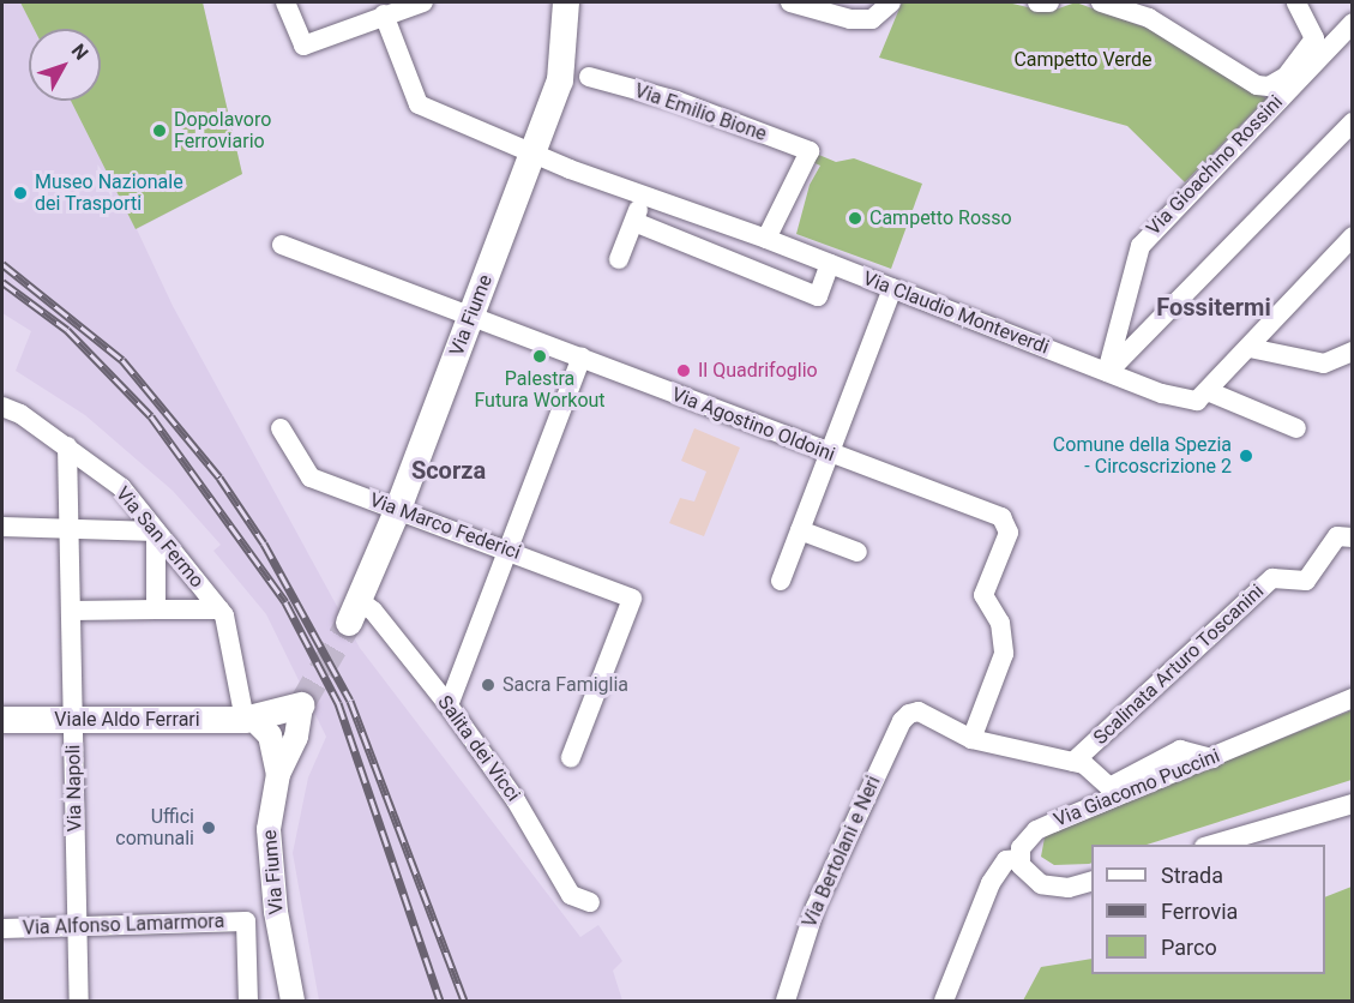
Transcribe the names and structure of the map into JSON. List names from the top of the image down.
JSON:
{
  "streets": {
    "main road": ["Via Fiume", "Viale Aldo Ferrari"],
    "street": [
      "Via Emilio Bione",
      "Via Gioachino Rossini",
      "Via Claudio Monteverdi",
      "Via Agostino Oldoini",
      "Via Marco Federici",
      "Via San Fermo",
      "Scalinata Arturo Toscanini",
      "Salita dei Vicci",
      "Via Napoli",
      "Via Giacomo Puccini",
      "Via Bertolani e Neri",
      "Via Alfonso Lamarmora"
    ]
  },
  "crossings": [
    ["Via Emilio Bione", "Via Claudio Monteverdi"],
    ["Via Gioachino Rossini", "Via Claudio Monteverdi"],
    ["Via Claudio Monteverdi", "Via Fiume"],
    ["Via Fiume", "Via Agostino Oldoini"],
    ["Via Fiume", "Via Marco Federici"],
    ["Via Fiume", "Viale Aldo Ferrari"],
    ["Via Fiume", "Salita dei Vicci"],
    ["Via Agostino Oldoini", "Scalinata Arturo Toscanini"],
    ["Via San Fermo", "Viale Aldo Ferrari"],
    ["Via San Fermo", "Via Napoli"],
    ["Scalinata Arturo Toscanini", "Via Giacomo Puccini"],
    ["Scalinata Arturo Toscanini", "Via Bertolani e Neri"],
    ["Viale Aldo Ferrari", "Via Napoli"],
    ["Via Napoli", "Via Alfonso Lamarmora"]
  ],
  "districts": ["Fossitermi", "Scorza"],
  "parks": ["Campetto Verde"],
  "places": [
    "Dopolavoro Ferroviario",
    "Museo Nazionale dei Trasporti",
    "Campetto Rosso",
    "Palestra Futura Workout",
    "Il Quadrifoglio",
    "Comune della Spezia - Circoscrizione 2",
    "Sacra Famiglia",
    "Uffici comunali"
  ],
  "legend": ["Strada", "Ferrovia", "Parco"],
  "north": "top right"
}
